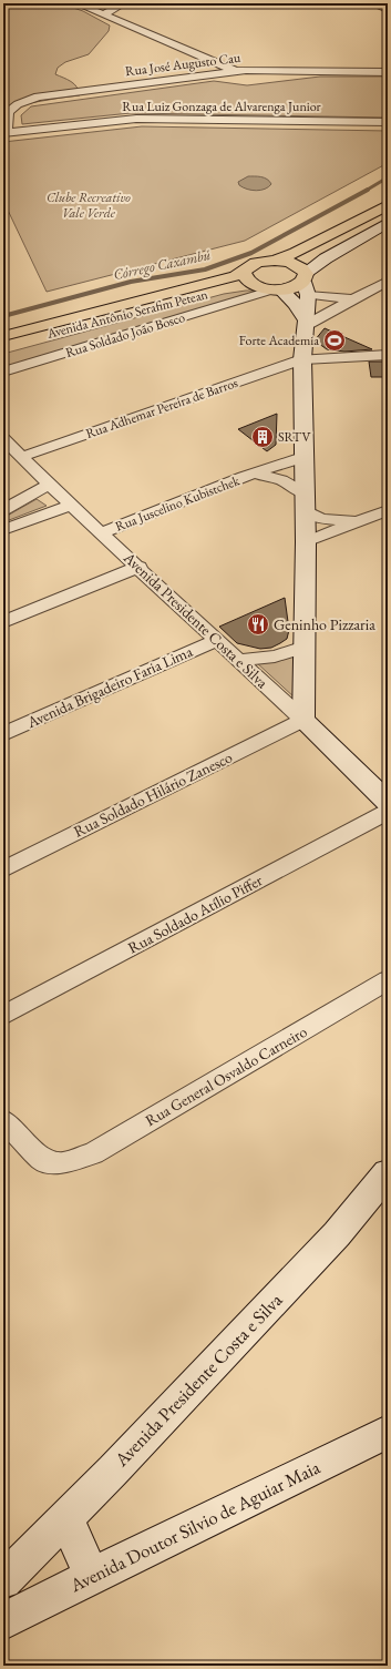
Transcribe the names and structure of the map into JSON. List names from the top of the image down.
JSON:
{
  "streets": {
    "main road": ["Avenida Antônio Serafim Petean", "Avenida Presidente Costa e Silva", "Avenida Doutor Silvio de Aguiar Maia"],
    "street": [
      "Rua José Augusto Cau",
      "Rua Luiz Gonzaga de Alvarenga Junior",
      "Rua Soldado João Bosco",
      "Rua Adhemar Pereira de Barros",
      "Rua Juscelino Kubistchek",
      "Avenida Brigadeiro Faria Lima",
      "Rua Soldado Hilário Zanesco",
      "Rua Soldado Atílio Piffer",
      "Rua General Osvaldo Carneiro"
    ]
  },
  "crossings": [
    ["Rua José Augusto Cau", "Rua Luiz Gonzaga de Alvarenga Junior"],
    ["Rua Adhemar Pereira de Barros", "Avenida Presidente Costa e Silva"],
    ["Rua Juscelino Kubistchek", "Avenida Presidente Costa e Silva"],
    ["Avenida Presidente Costa e Silva", "Avenida Brigadeiro Faria Lima"],
    ["Avenida Presidente Costa e Silva", "Rua Soldado Hilário Zanesco"]
  ],
  "water": ["Córrego Caxambú"],
  "parks": ["Clube Recreativo Vale Verde"],
  "places": {
    "sports": ["Forte Academia"],
    "building": ["SRTV"],
    "restaurant": ["Geninho Pizzaria"]
  }
}
